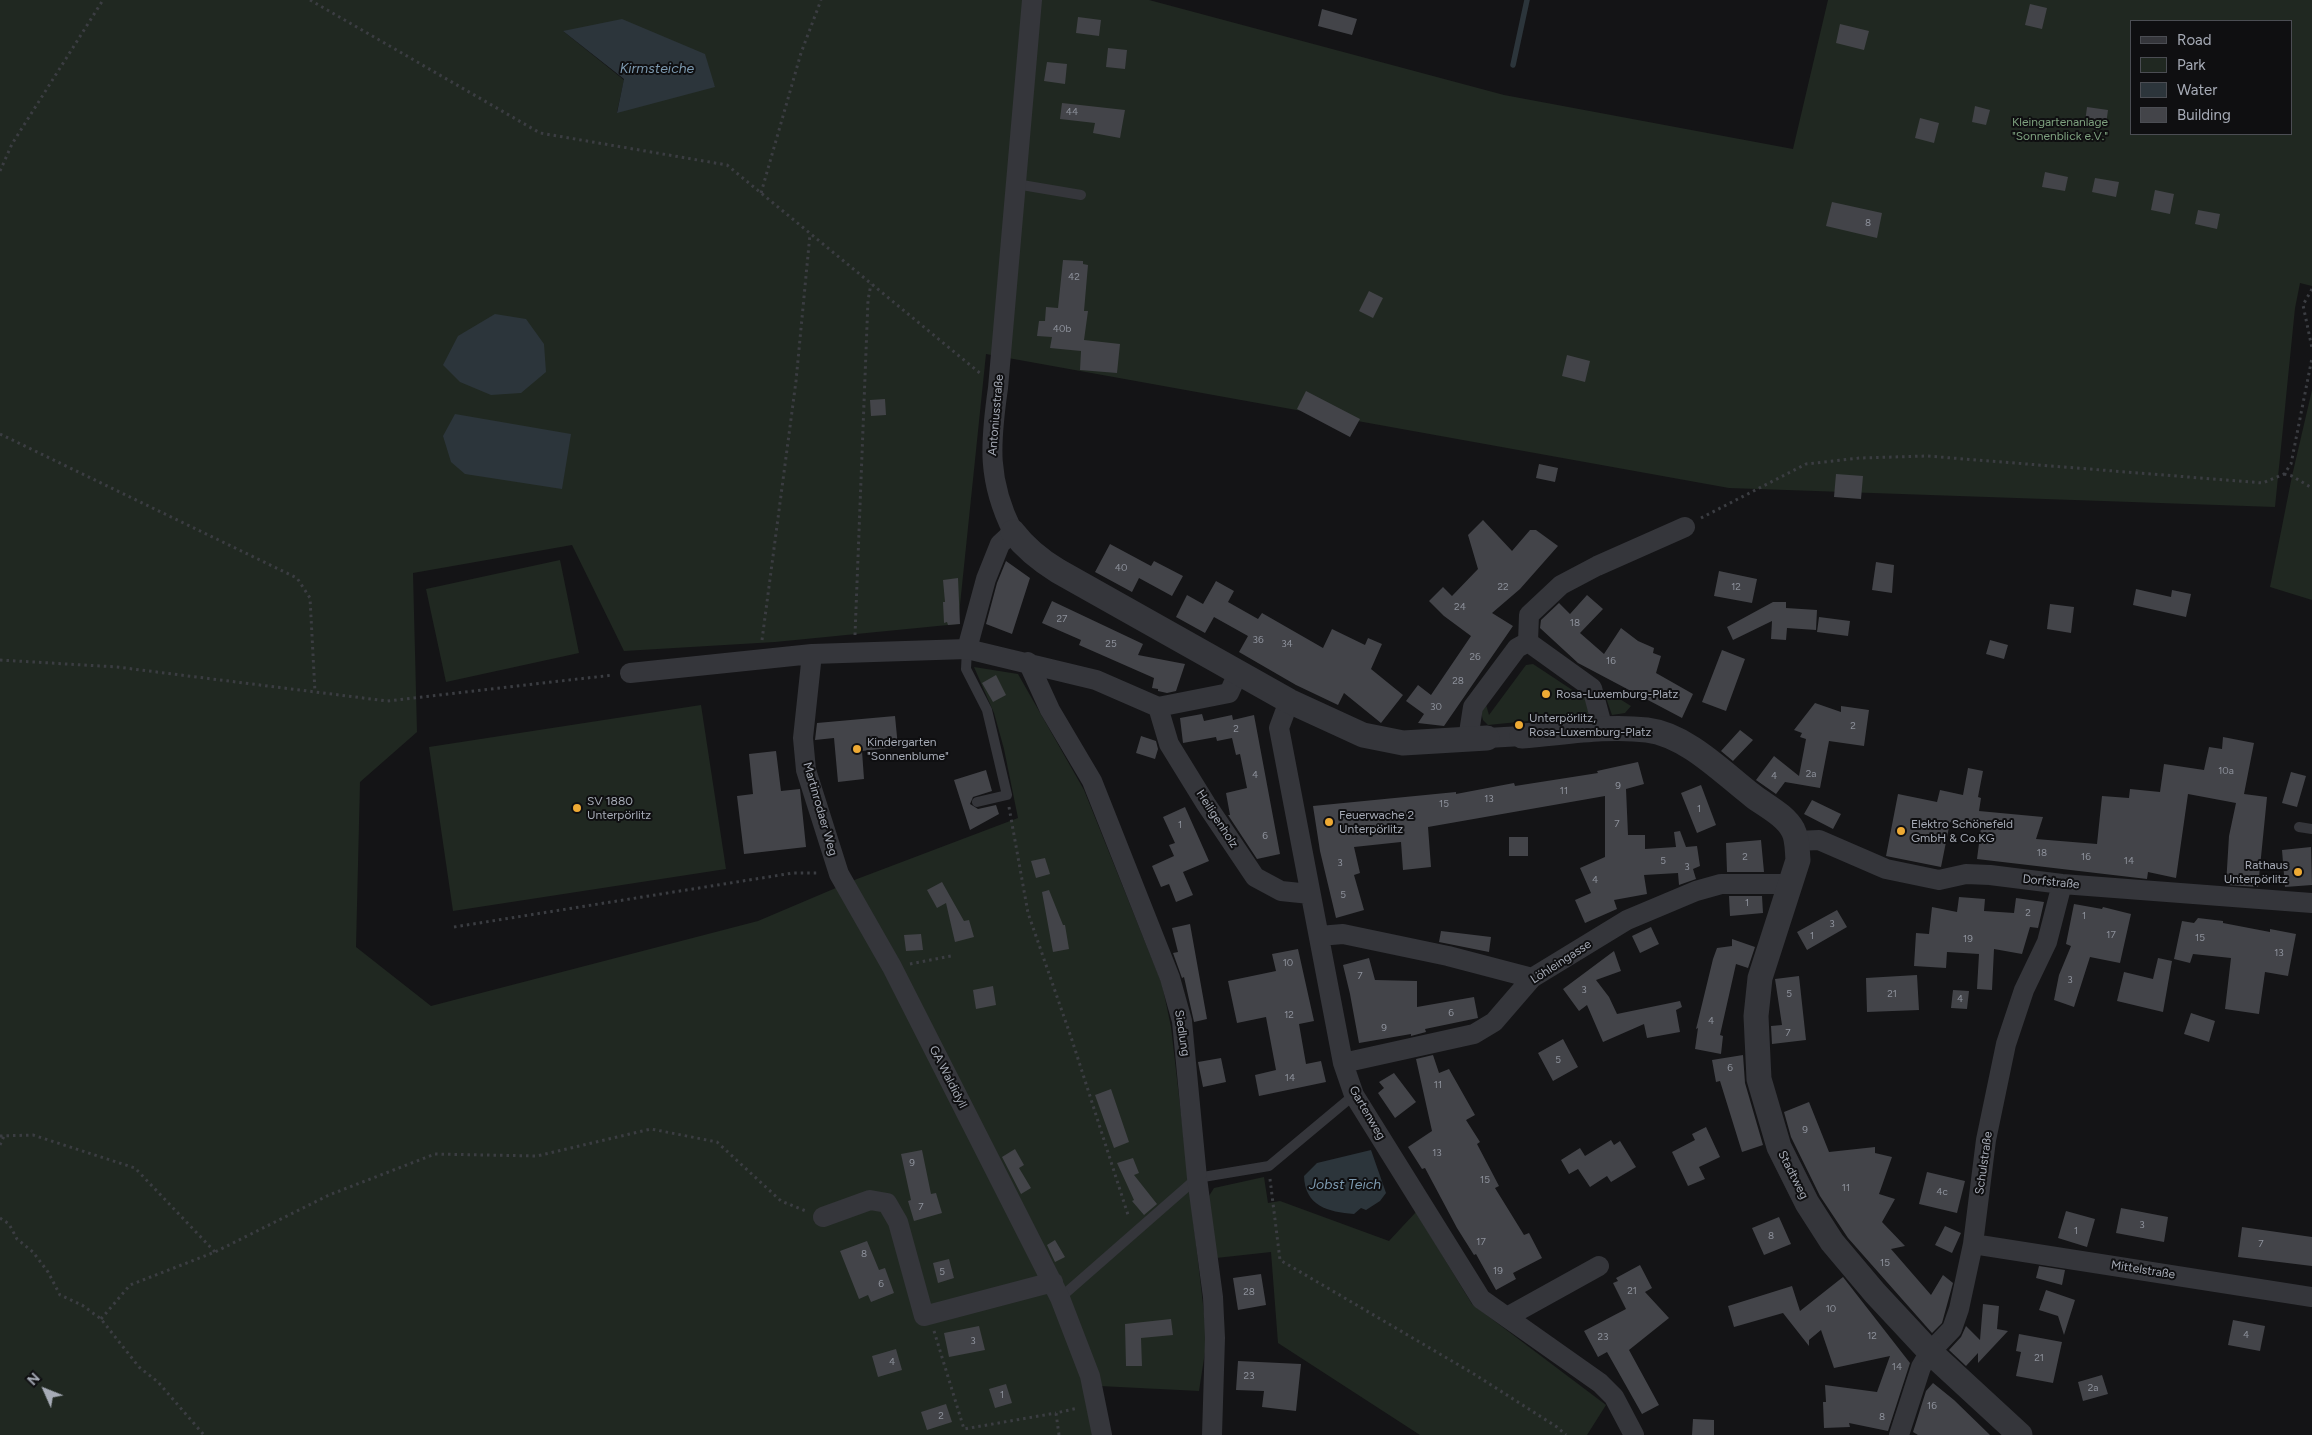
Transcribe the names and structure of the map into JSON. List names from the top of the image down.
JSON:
{
  "streets": {
    "street": [
      "Antoniusstraße",
      "Martinrodaer Weg",
      "Heiligenholz",
      "Dorfstraße",
      "Löhleingasse",
      "Siedlung",
      "GA Waldidyll",
      "Gartenweg",
      "Schulstraße",
      "Stadtweg",
      "Mittelstraße"
    ]
  },
  "crossings": [
    ["Antoniusstraße", "Gartenweg"],
    ["Martinrodaer Weg", "GA Waldidyll"],
    ["Heiligenholz", "Gartenweg"],
    ["Dorfstraße", "Schulstraße"],
    ["Dorfstraße", "Stadtweg"],
    ["Löhleingasse", "Gartenweg"],
    ["Löhleingasse", "Stadtweg"],
    ["Schulstraße", "Stadtweg"],
    ["Schulstraße", "Mittelstraße"]
  ],
  "water": ["Kirmsteiche", "Jobst Teich"],
  "parks": ["Kleingartenanlage \"Sonnenblick e.V.\""],
  "places": [
    "Rosa-Luxemburg-Platz",
    "Unterpörlitz, Rosa-Luxemburg-Platz",
    "Kindergarten \"Sonnenblume\"",
    "SV 1880 Unterpörlitz",
    "Feuerwache 2 Unterpörlitz",
    "Elektro Schönefeld GmbH & Co.KG",
    "Rathaus Unterpörlitz"
  ],
  "house_numbers": [
    "44",
    "8",
    "42",
    "40b",
    "40",
    "22",
    "12",
    "24",
    "27",
    "18",
    "36",
    "25",
    "34",
    "26",
    "16",
    "28",
    "30",
    "2",
    "2",
    "10a",
    "2a",
    "4",
    "4",
    "9",
    "11",
    "13",
    "15",
    "1",
    "7",
    "1",
    "6",
    "18",
    "2",
    "16",
    "5",
    "14",
    "3",
    "3",
    "4",
    "5",
    "1",
    "2",
    "1",
    "3",
    "17",
    "1",
    "15",
    "19",
    "13",
    "10",
    "7",
    "3",
    "3",
    "5",
    "21",
    "4",
    "6",
    "12",
    "4",
    "9",
    "7",
    "5",
    "6",
    "14",
    "11",
    "9",
    "13",
    "9",
    "15",
    "11",
    "4c",
    "7",
    "3",
    "1",
    "8",
    "17",
    "7",
    "8",
    "15",
    "19",
    "5",
    "6",
    "21",
    "28",
    "10",
    "4",
    "12",
    "23",
    "3",
    "21",
    "4",
    "14",
    "23",
    "2a",
    "1",
    "16",
    "2",
    "8"
  ],
  "legend": [
    "Road",
    "Park",
    "Water",
    "Building"
  ],
  "north": "top left"
}
